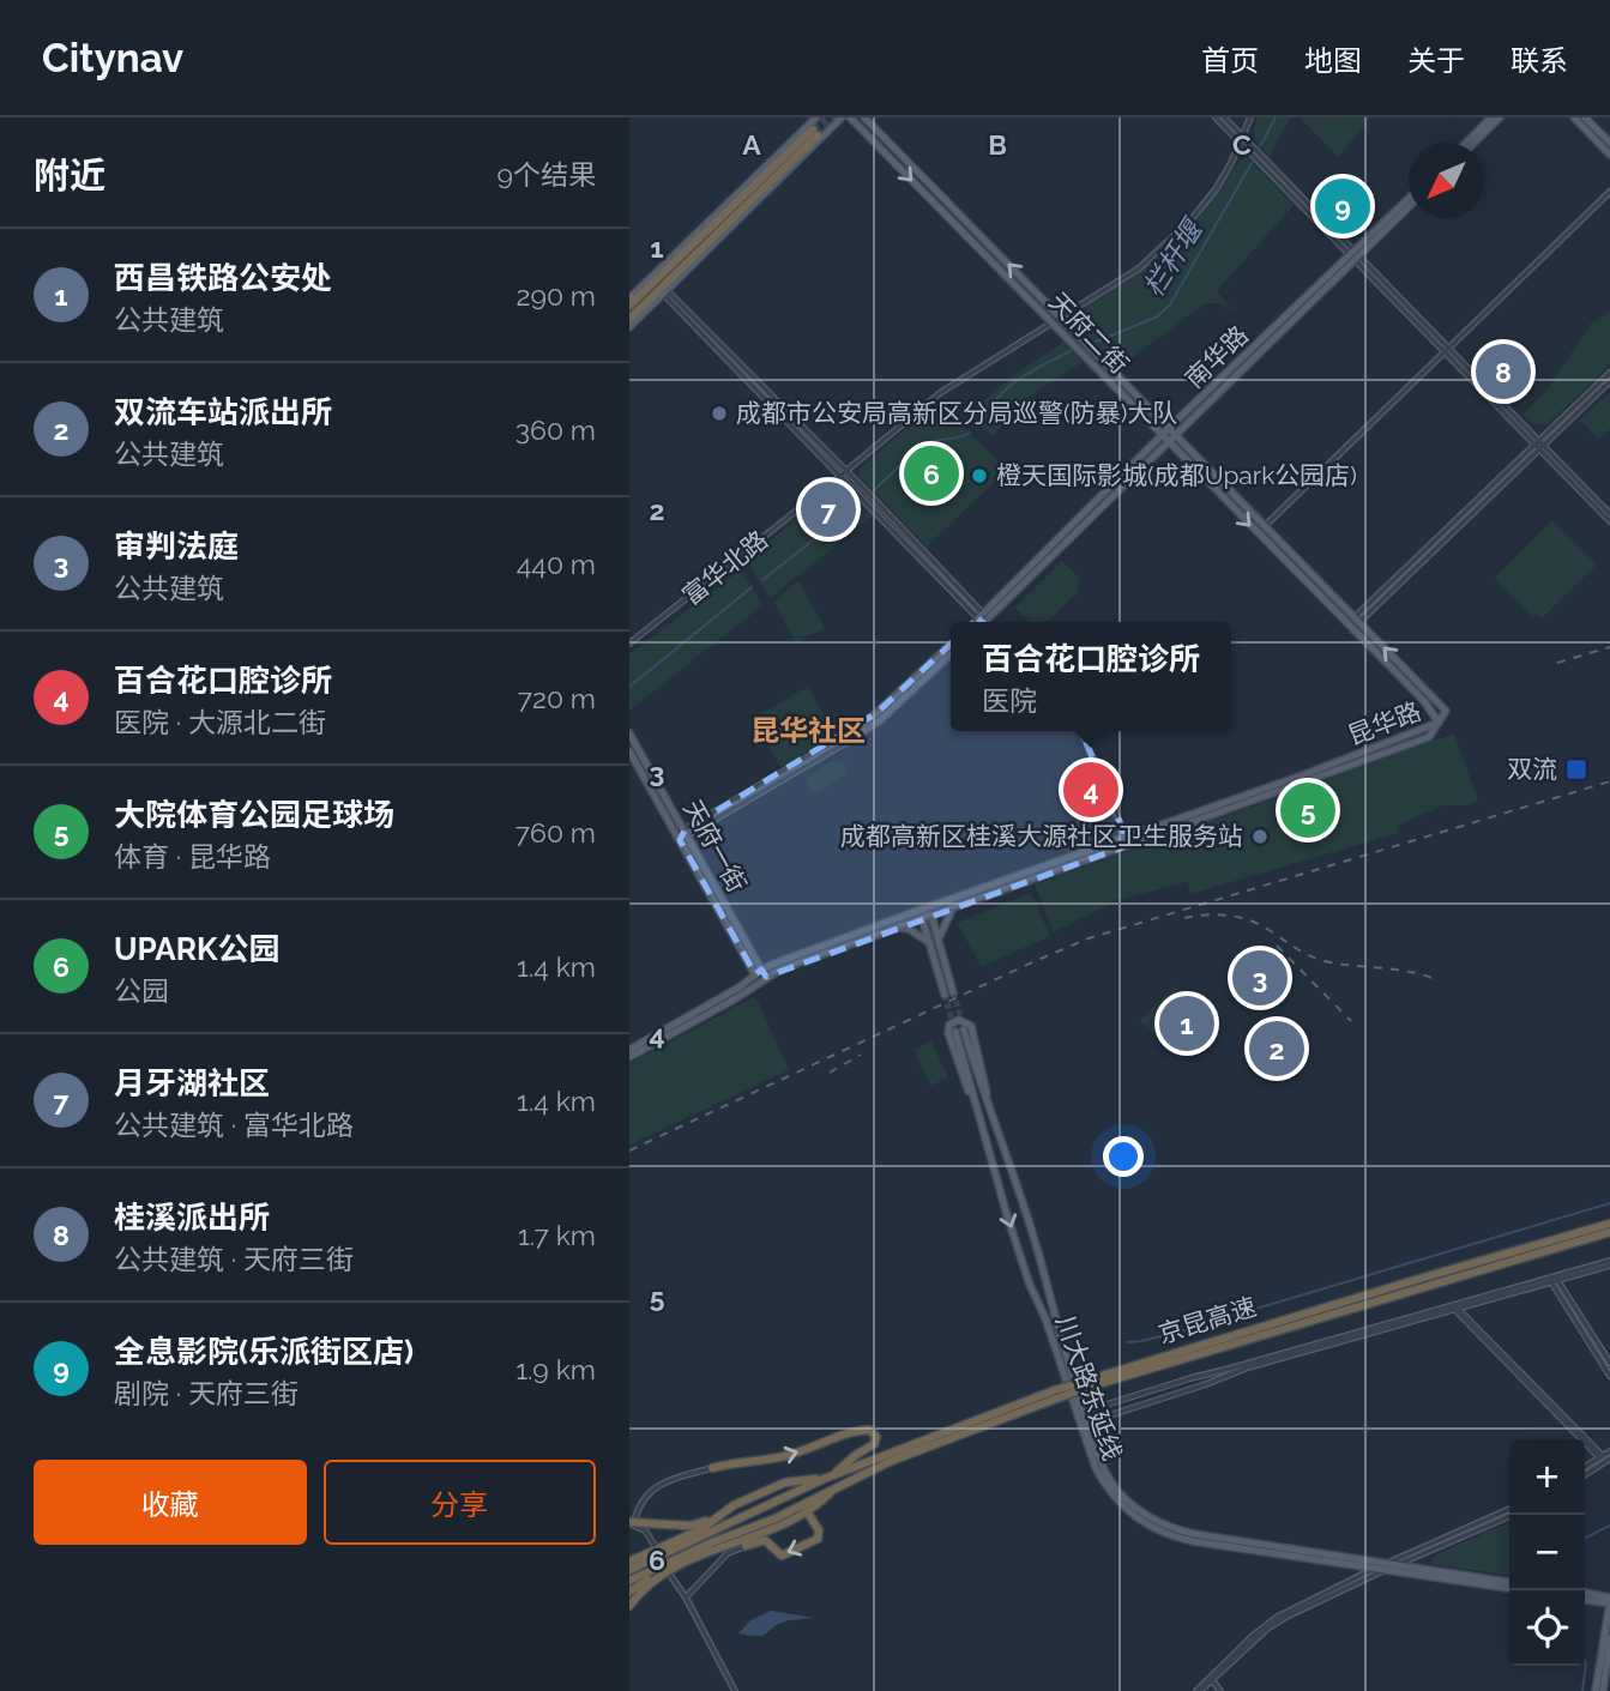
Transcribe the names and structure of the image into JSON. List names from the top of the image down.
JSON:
{
  "streets": {
    "highway": ["京昆高速"],
    "main road": [
      "天府二街",
      "南华路",
      "昆华路",
      "天府一街",
      "川大路东延线"
    ],
    "street": ["富华北路"]
  },
  "crossings": [
    ["天府二街", "南华路"],
    ["天府二街", "富华北路"],
    ["天府二街", "昆华路"],
    ["昆华路", "天府一街"]
  ],
  "districts": ["昆华社区"],
  "water": ["栏杆堰"],
  "places": {
    "other": ["成都市公安局高新区分局巡警(防暴)大队", "橙天国际影城(成都Upark公园店)", "成都高新区桂溪大源社区卫生服务站"],
    "transit": ["双流"]
  },
  "north": "bottom left",
  "page": {
    "header": "Citynav",
    "nav": [
      "首页",
      "地图",
      "关于",
      "联系"
    ],
    "heading": ["附近", "9个结果"],
    "pins": [
      "9",
      "8",
      "6",
      "7",
      "4",
      "5",
      "3",
      "1",
      "2"
    ],
    "list": [
      {
        "mark": "1",
        "name": "西昌铁路公安处",
        "note": "公共建筑",
        "value": "290 m"
      },
      {
        "mark": "2",
        "name": "双流车站派出所",
        "note": "公共建筑",
        "value": "360 m"
      },
      {
        "mark": "3",
        "name": "审判法庭",
        "note": "公共建筑",
        "value": "440 m"
      },
      {
        "mark": "4",
        "name": "百合花口腔诊所",
        "note": "医院 · 大源北二街",
        "value": "720 m"
      },
      {
        "mark": "5",
        "name": "大院体育公园足球场",
        "note": "体育 · 昆华路",
        "value": "760 m"
      },
      {
        "mark": "6",
        "name": "UPARK公园",
        "note": "公园",
        "value": "1.4 km"
      },
      {
        "mark": "7",
        "name": "月牙湖社区",
        "note": "公共建筑 · 富华北路",
        "value": "1.4 km"
      },
      {
        "mark": "8",
        "name": "桂溪派出所",
        "note": "公共建筑 · 天府三街",
        "value": "1.7 km"
      },
      {
        "mark": "9",
        "name": "全息影院(乐派街区店)",
        "note": "剧院 · 天府三街",
        "value": "1.9 km"
      }
    ],
    "popup": ["百合花口腔诊所", "医院"],
    "buttons": ["收藏", "分享"],
    "map_buttons": ["+", "−"]
  },
  "grid": {
    "columns": ["A", "B", "C"],
    "rows": [
      "1",
      "2",
      "3",
      "4",
      "5",
      "6"
    ]
  }
}
